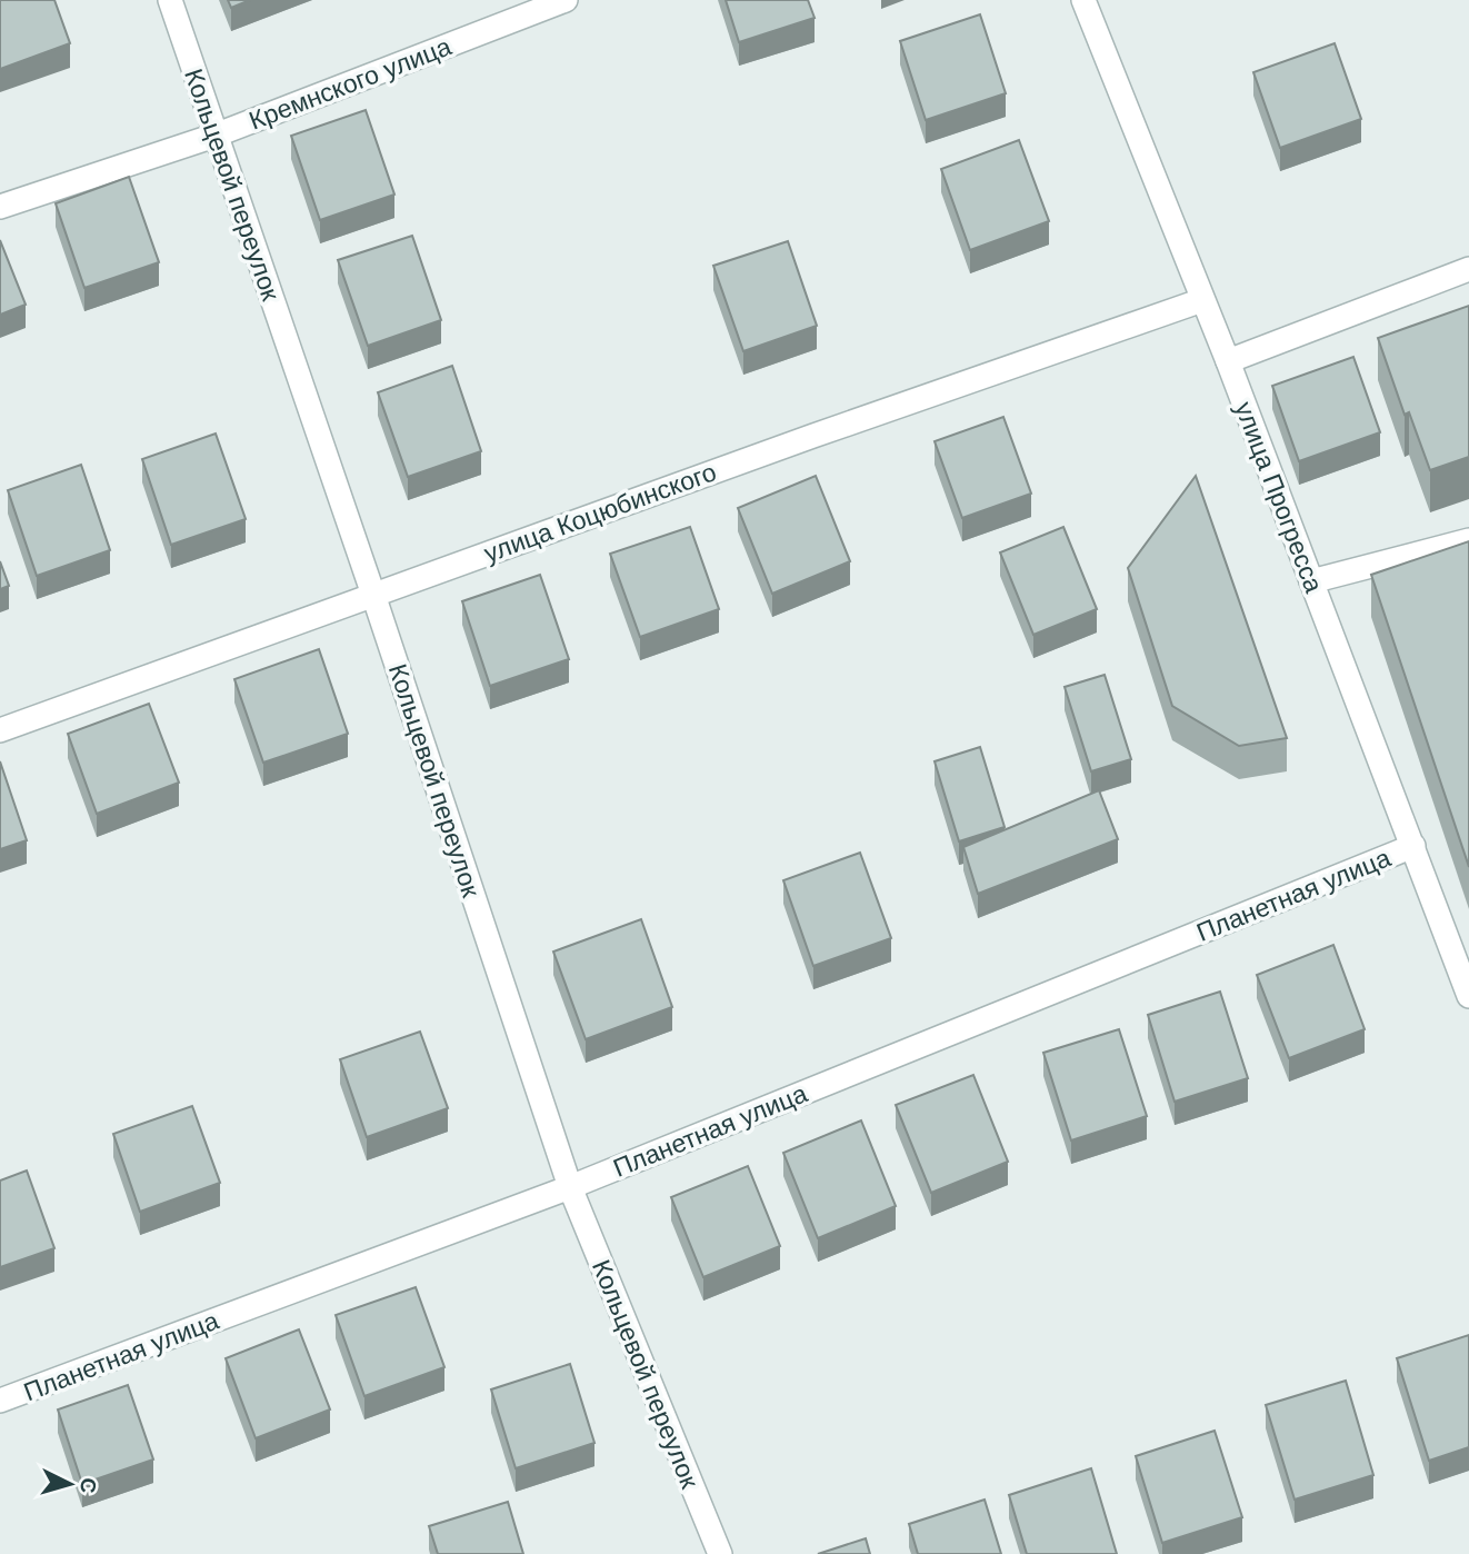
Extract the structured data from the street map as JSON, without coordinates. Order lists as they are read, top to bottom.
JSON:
{
  "streets": {
    "street": [
      "Кремнского улица",
      "Кольцевой переулок",
      "улица Прогресса",
      "улица Коцюбинского",
      "Планетная улица"
    ]
  },
  "crossings": [
    ["Кремнского улица", "Кольцевой переулок"],
    ["Кольцевой переулок", "улица Коцюбинского"],
    ["Кольцевой переулок", "Планетная улица"],
    ["улица Прогресса", "улица Коцюбинского"],
    ["улица Прогресса", "Планетная улица"]
  ],
  "north": "right"
}
